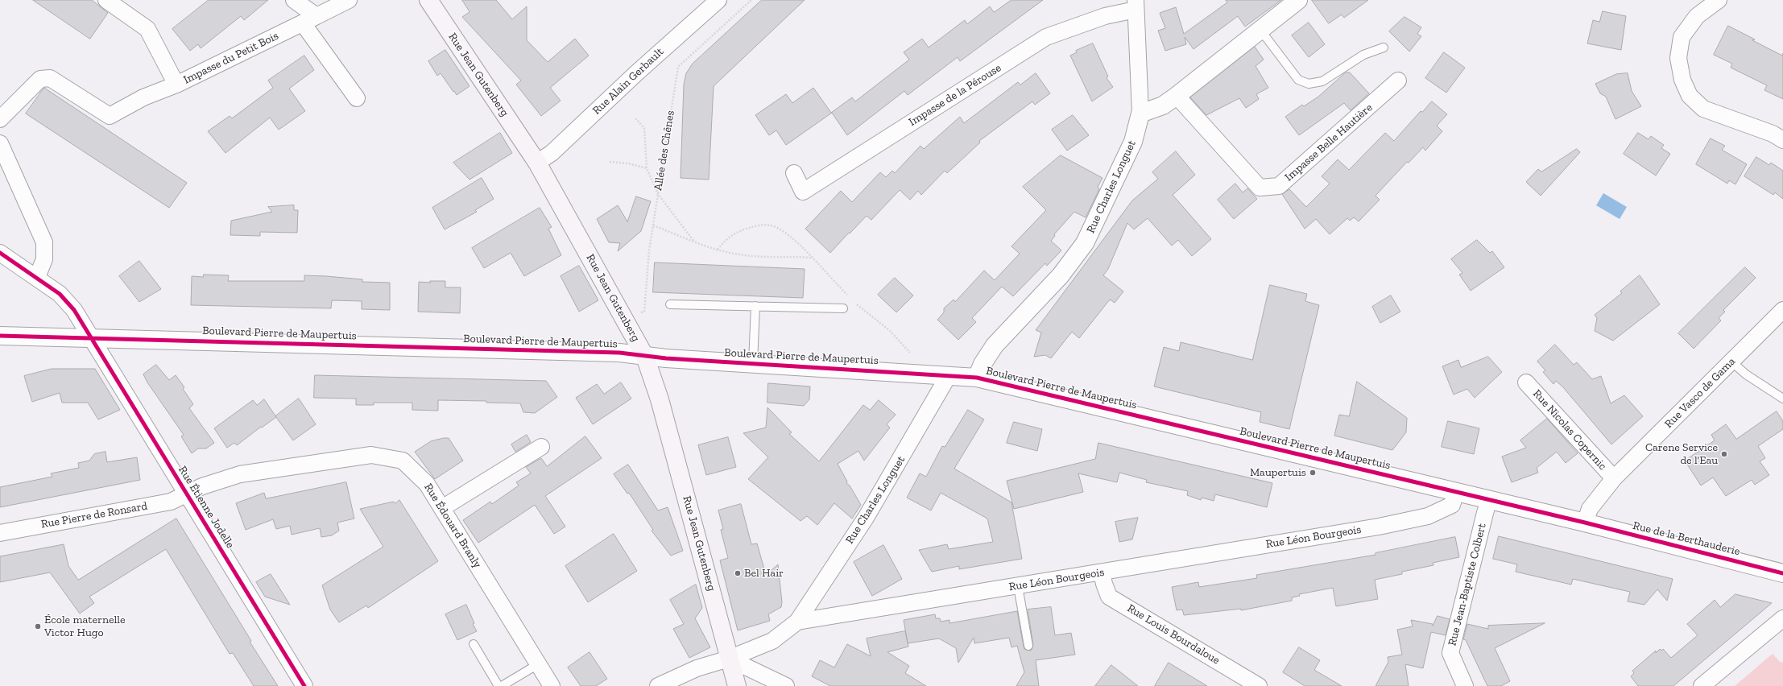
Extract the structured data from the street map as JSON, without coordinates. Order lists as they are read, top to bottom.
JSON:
{
  "streets": {
    "main road": ["Rue Jean Gutenberg"],
    "street": [
      "Impasse du Petit Bois",
      "Rue Alain Gerbault",
      "Impasse de la Pérouse",
      "Impasse Belle Hautière",
      "Rue Charles Longuet",
      "Boulevard Pierre de Maupertuis",
      "Rue Vasco de Gama",
      "Rue Nicolas Copernic",
      "Rue Étienne Jodelle",
      "Rue Pierre de Ronsard",
      "Rue Édouard Branly",
      "Rue Léon Bourgeois",
      "Rue de la Berthauderie",
      "Rue Jean-Baptiste Colbert",
      "Rue Louis Bourdaloue"
    ],
    "path": ["Allée des Chênes"]
  },
  "crossings": [
    ["Rue Jean Gutenberg", "Rue Alain Gerbault"],
    ["Rue Jean Gutenberg", "Allée des Chênes"],
    ["Rue Jean Gutenberg", "Boulevard Pierre de Maupertuis"],
    ["Rue Jean Gutenberg", "Rue Léon Bourgeois"],
    ["Rue Charles Longuet", "Boulevard Pierre de Maupertuis"],
    ["Rue Charles Longuet", "Rue Léon Bourgeois"],
    ["Boulevard Pierre de Maupertuis", "Rue Vasco de Gama"],
    ["Boulevard Pierre de Maupertuis", "Rue Étienne Jodelle"],
    ["Boulevard Pierre de Maupertuis", "Rue Léon Bourgeois"],
    ["Boulevard Pierre de Maupertuis", "Rue de la Berthauderie"],
    ["Boulevard Pierre de Maupertuis", "Rue Jean-Baptiste Colbert"],
    ["Rue Vasco de Gama", "Rue Nicolas Copernic"],
    ["Rue Vasco de Gama", "Rue de la Berthauderie"],
    ["Rue Étienne Jodelle", "Rue Pierre de Ronsard"],
    ["Rue Étienne Jodelle", "Rue Édouard Branly"],
    ["Rue Pierre de Ronsard", "Rue Édouard Branly"],
    ["Rue Léon Bourgeois", "Rue Louis Bourdaloue"]
  ],
  "places": [
    "Carene Service de l'Eau",
    "Maupertuis",
    "Bel Hair",
    "École maternelle Victor Hugo"
  ]
}
